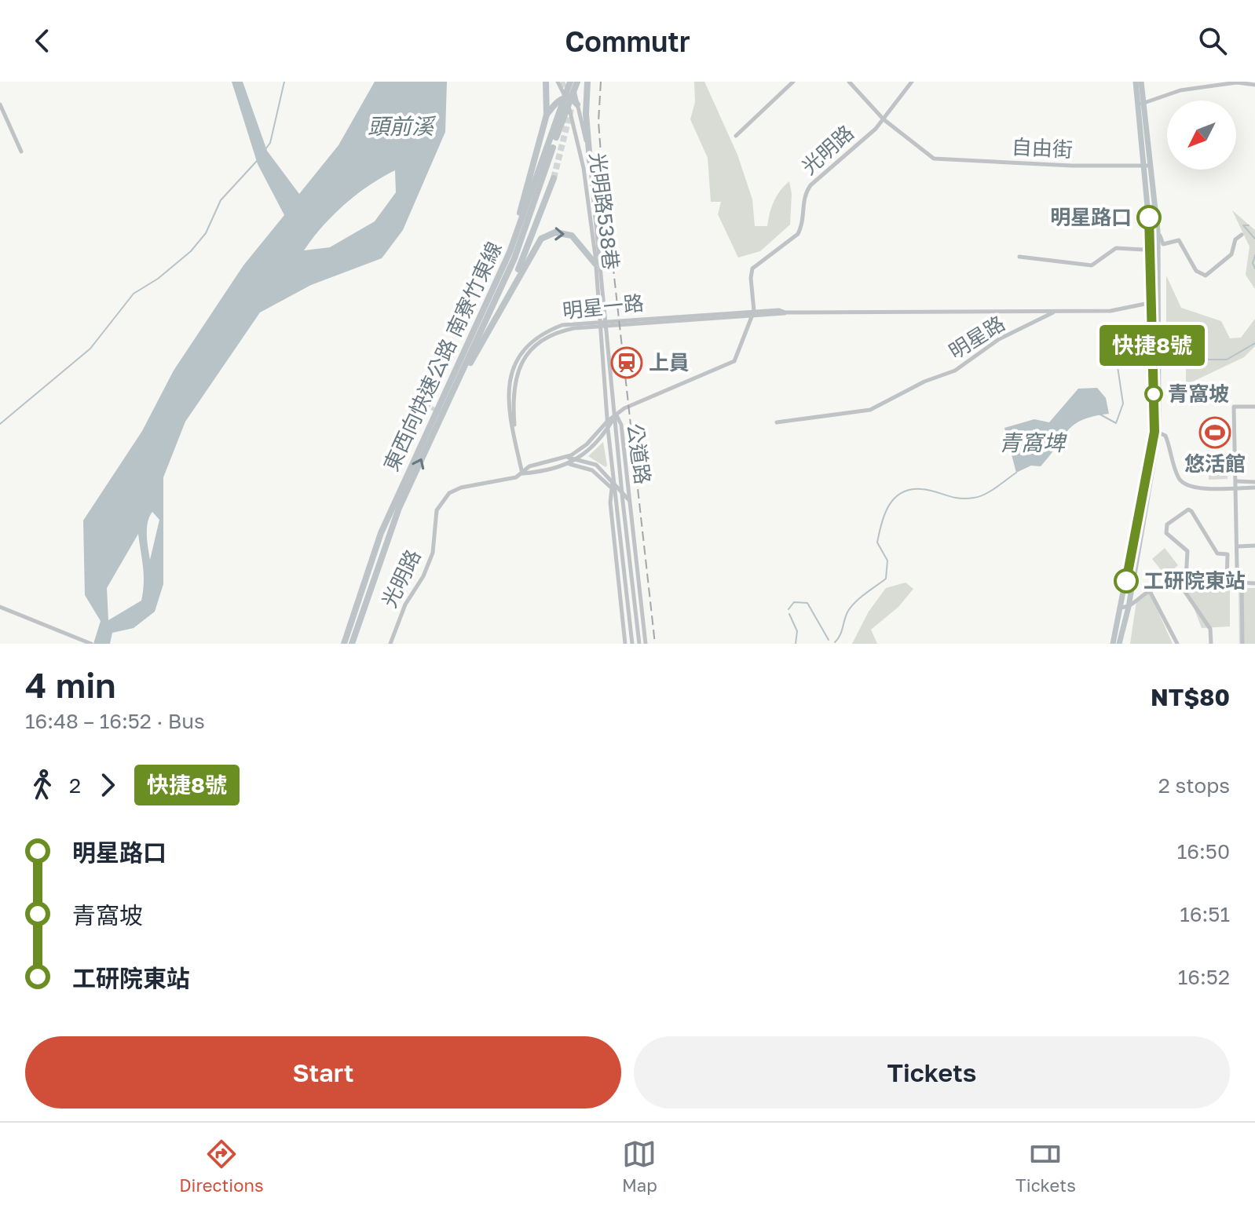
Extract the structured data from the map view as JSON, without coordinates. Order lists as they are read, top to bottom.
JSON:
{
  "streets": {
    "highway": ["東西向快速公路 南寮竹東線"],
    "street": [
      "自由街",
      "光明路",
      "光明路538巷",
      "明星一路",
      "明星路",
      "公道路"
    ]
  },
  "crossings": [
    ["自由街", "光明路"],
    ["光明路", "光明路538巷"],
    ["光明路", "明星一路"],
    ["光明路", "公道路"],
    ["光明路538巷", "東西向快速公路 南寮竹東線"],
    ["光明路538巷", "公道路"],
    ["明星一路", "明星路"]
  ],
  "water": ["頭前溪", "青窩埤"],
  "places": {
    "other": ["明星路口", "青窩坡", "工研院東站"],
    "station": ["上員"],
    "sports": ["悠活館"]
  },
  "lines": ["bus line 快捷8號"],
  "north": "bottom left",
  "page": {
    "header": "Commutr",
    "on_map": "快捷8號",
    "heading": ["4 min", "16:48 – 16:52 · Bus", "NT$80"],
    "legs": ["2", "快捷8號", "2 stops"],
    "list": [
      {
        "name": "明星路口",
        "value": "16:50"
      },
      {
        "name": "青窩坡",
        "value": "16:51"
      },
      {
        "name": "工研院東站",
        "value": "16:52"
      }
    ],
    "buttons": ["Start", "Tickets"],
    "tabs": ["Directions", "Map", "Tickets"]
  }
}
